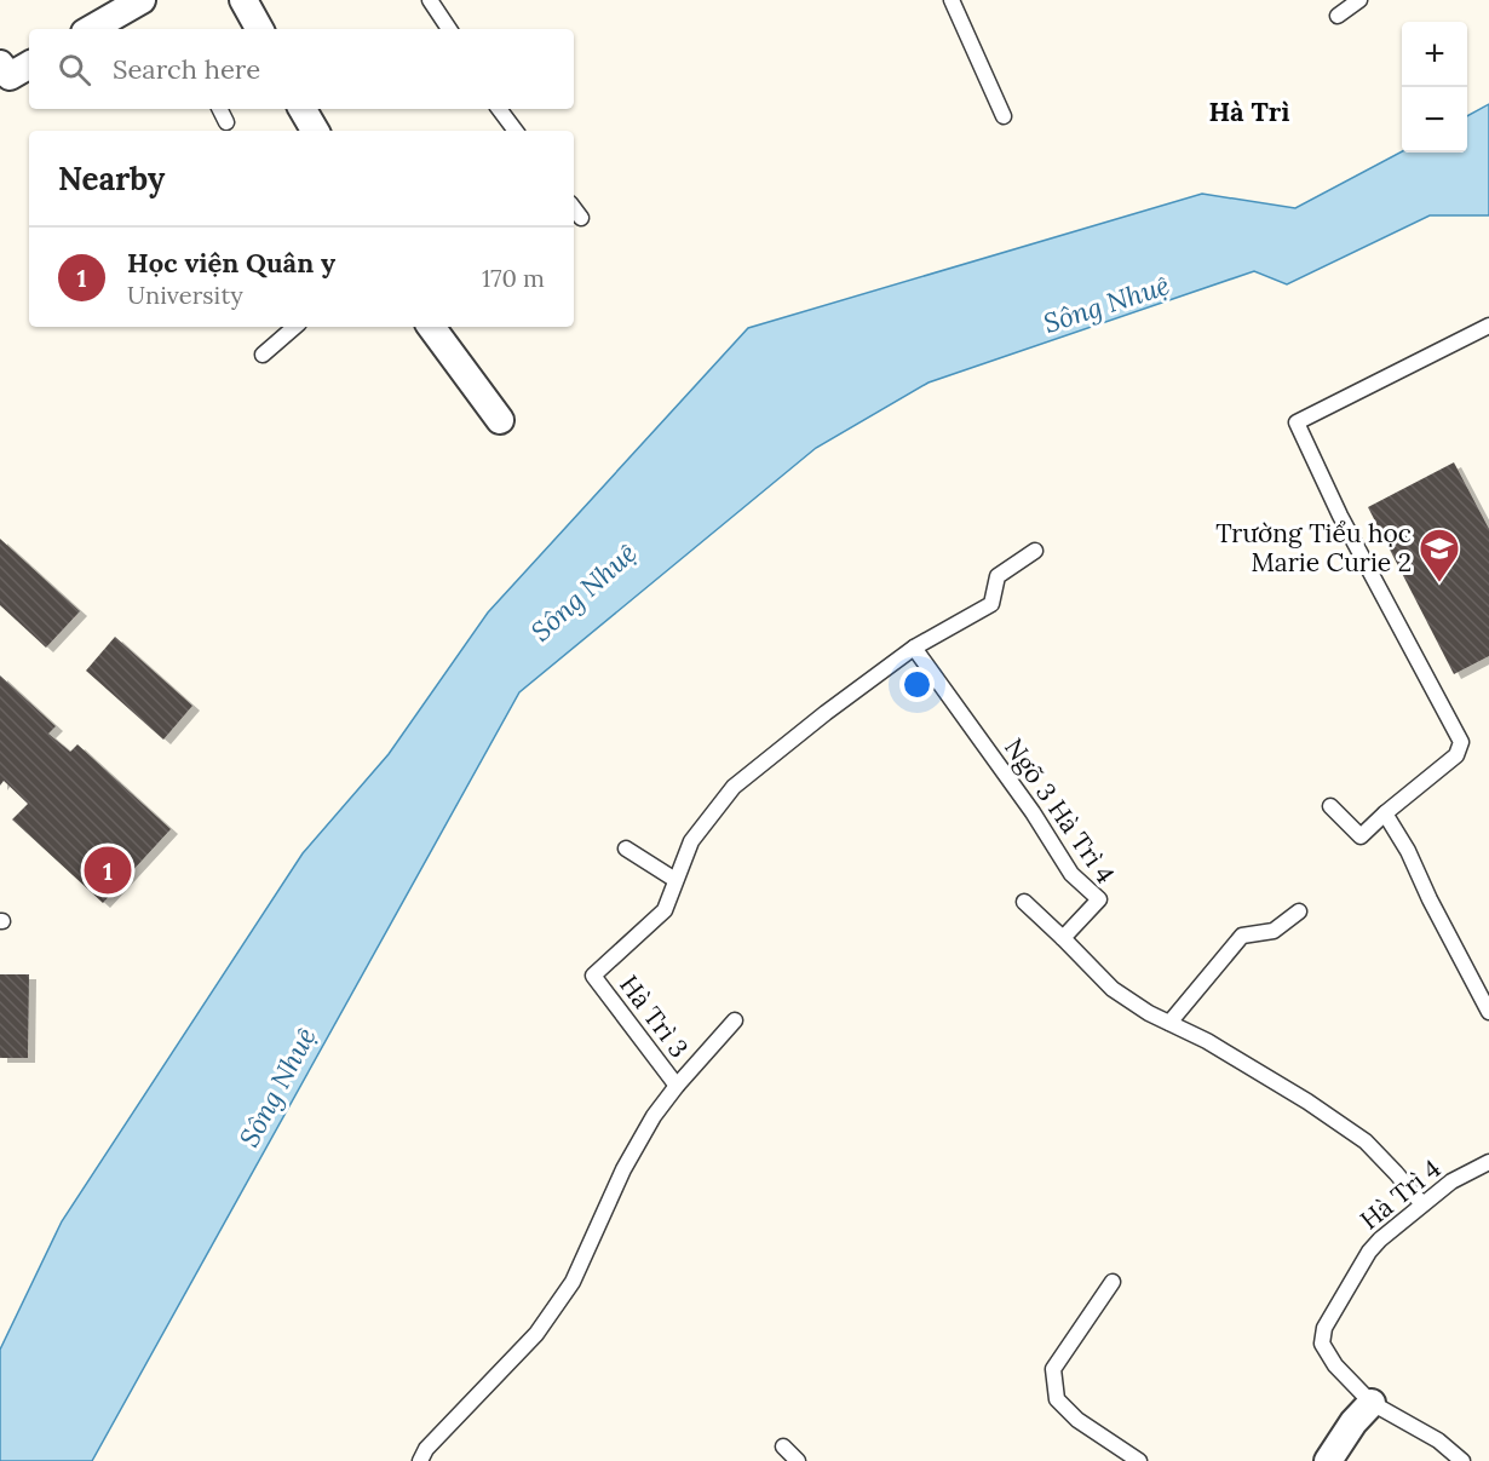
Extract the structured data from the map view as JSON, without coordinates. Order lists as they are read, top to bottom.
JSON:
{
  "streets": {
    "lane": ["Ngõ 3 Hà Trì 4", "Hà Trì 3", "Hà Trì 4"]
  },
  "crossings": [
    ["Ngõ 3 Hà Trì 4", "Hà Trì 3"]
  ],
  "districts": ["Hà Trì"],
  "water": ["Sông Nhuệ"],
  "places": {
    "school or university": ["Trường Tiểu học Marie Curie 2"]
  },
  "page": {
    "map_buttons": ["+", "−"],
    "search": "Search here",
    "heading": "Nearby",
    "list": [
      {
        "mark": "1",
        "name": "Học viện Quân y",
        "note": "University",
        "value": "170 m"
      }
    ],
    "pins": "1"
  }
}
